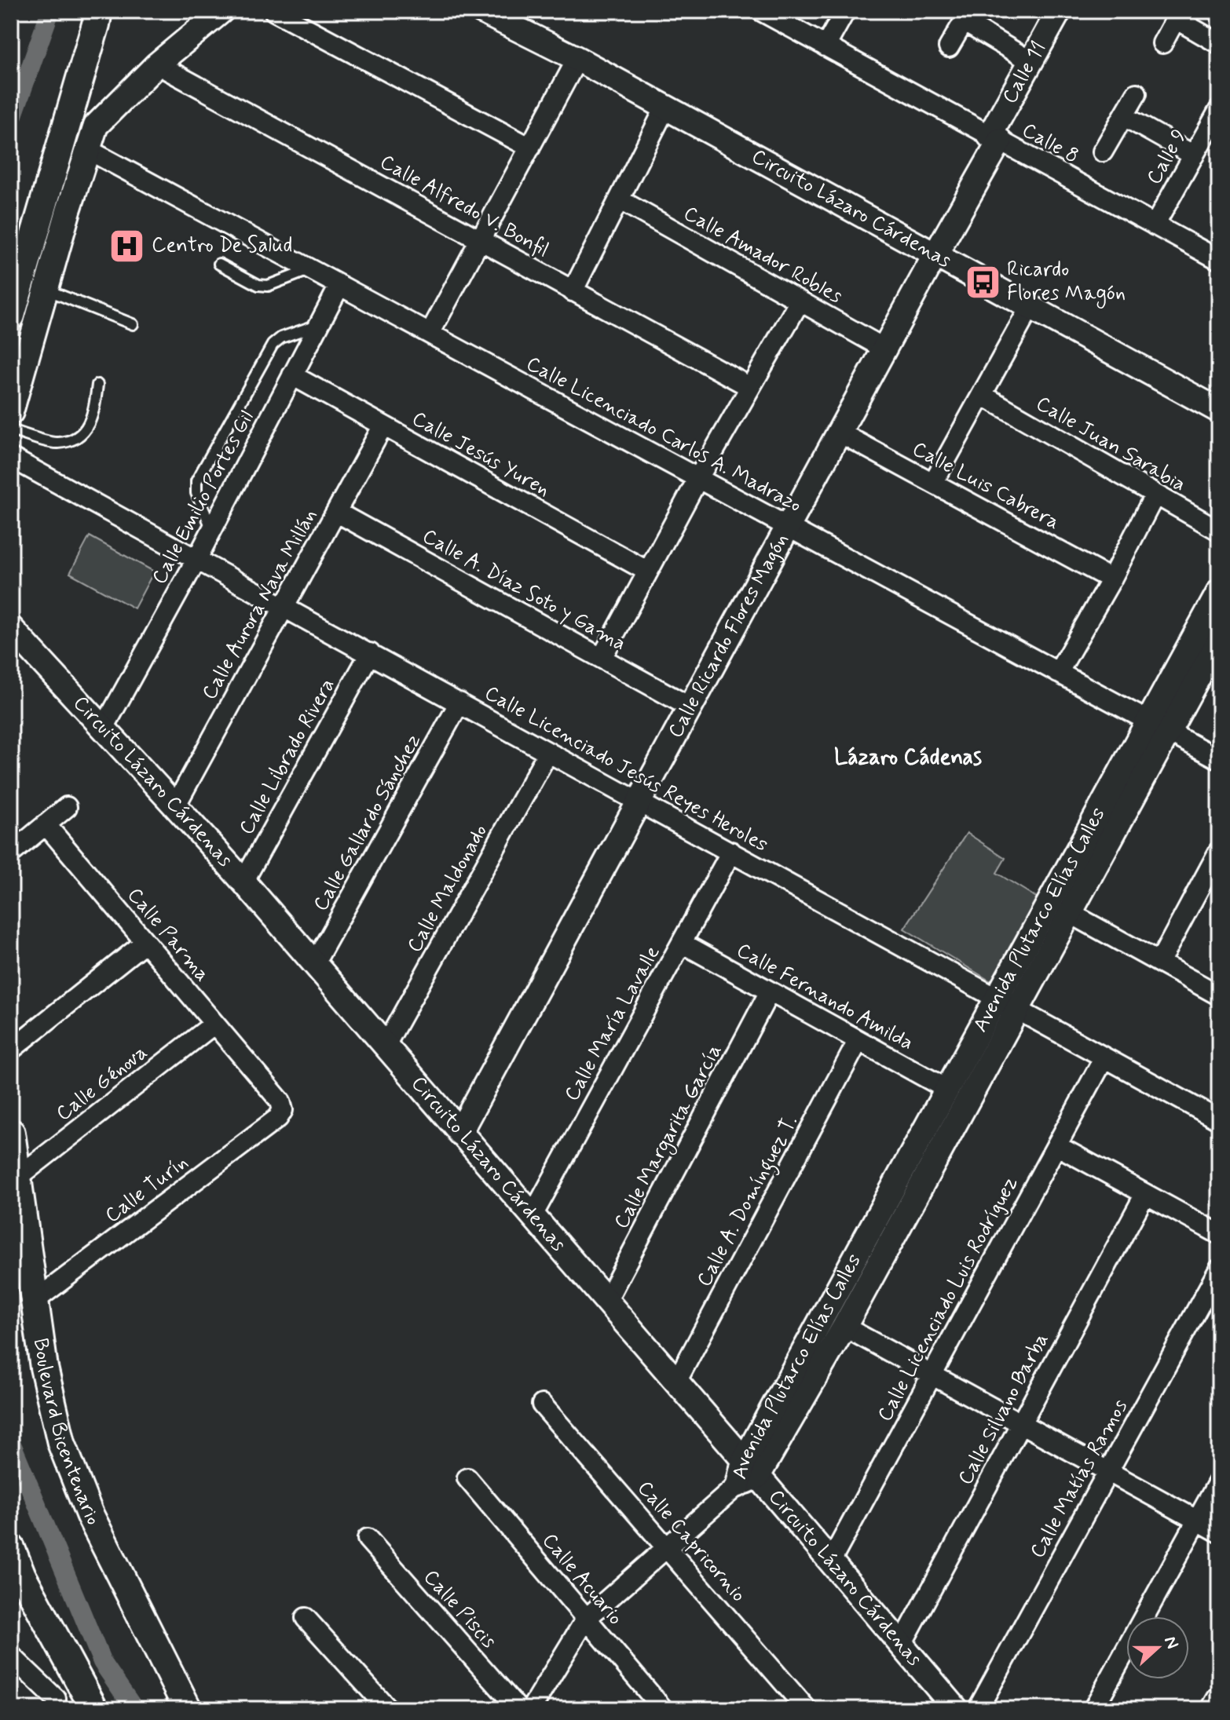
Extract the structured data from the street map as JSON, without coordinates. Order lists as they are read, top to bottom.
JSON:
{
  "streets": {
    "main road": ["Boulevard Bicentenario"],
    "street": [
      "Calle 11",
      "Calle 8",
      "Calle 9",
      "Calle Alfredo V. Bonfil",
      "Circuito Lázaro Cárdenas",
      "Calle Amador Robles",
      "Calle Licenciado Carlos A. Madrazo",
      "Calle Juan Sarabia",
      "Calle Jesús Yuren",
      "Calle Luis Cabrera",
      "Calle Emilio Portes Gil",
      "Calle A. Díaz Soto y Gama",
      "Calle Aurora Nava Millán",
      "Calle Ricardo Flores Magón",
      "Calle Librado Rivera",
      "Calle Licenciado Jesús Reyes Heroles",
      "Calle Gallardo Sánchez",
      "Calle Maldonado",
      "Avenida Plutarco Elías Calles",
      "Calle Parma",
      "Calle Fernando Amilda",
      "Calle María Lavalle",
      "Calle Génova",
      "Calle Margarita García",
      "Calle Turín",
      "Calle A. Domínguez T.",
      "Calle Licenciado Luis Rodríguez",
      "Calle Silvano Barba",
      "Calle Matías Ramos",
      "Calle Capricornio",
      "Calle Acuario",
      "Calle Piscis"
    ]
  },
  "crossings": [
    ["Calle 11", "Calle 8"],
    ["Calle 11", "Calle Ricardo Flores Magón"],
    ["Calle 8", "Calle 9"],
    ["Calle 8", "Calle Ricardo Flores Magón"],
    ["Circuito Lázaro Cárdenas", "Calle Emilio Portes Gil"],
    ["Circuito Lázaro Cárdenas", "Calle Aurora Nava Millán"],
    ["Circuito Lázaro Cárdenas", "Calle Ricardo Flores Magón"],
    ["Circuito Lázaro Cárdenas", "Calle Librado Rivera"],
    ["Circuito Lázaro Cárdenas", "Calle Gallardo Sánchez"],
    ["Circuito Lázaro Cárdenas", "Calle Maldonado"],
    ["Circuito Lázaro Cárdenas", "Avenida Plutarco Elías Calles"],
    ["Circuito Lázaro Cárdenas", "Calle María Lavalle"],
    ["Circuito Lázaro Cárdenas", "Calle Margarita García"],
    ["Circuito Lázaro Cárdenas", "Calle A. Domínguez T."],
    ["Circuito Lázaro Cárdenas", "Calle Licenciado Luis Rodríguez"],
    ["Circuito Lázaro Cárdenas", "Calle Silvano Barba"],
    ["Calle Amador Robles", "Calle Ricardo Flores Magón"],
    ["Calle Licenciado Carlos A. Madrazo", "Calle Emilio Portes Gil"],
    ["Calle Licenciado Carlos A. Madrazo", "Calle Ricardo Flores Magón"],
    ["Calle Licenciado Carlos A. Madrazo", "Avenida Plutarco Elías Calles"],
    ["Calle Jesús Yuren", "Calle Emilio Portes Gil"],
    ["Calle Jesús Yuren", "Calle Aurora Nava Millán"],
    ["Calle Luis Cabrera", "Calle Ricardo Flores Magón"],
    ["Calle Emilio Portes Gil", "Calle Licenciado Jesús Reyes Heroles"],
    ["Calle A. Díaz Soto y Gama", "Calle Aurora Nava Millán"],
    ["Calle A. Díaz Soto y Gama", "Calle Ricardo Flores Magón"],
    ["Calle Aurora Nava Millán", "Calle Licenciado Jesús Reyes Heroles"],
    ["Calle Ricardo Flores Magón", "Calle Licenciado Jesús Reyes Heroles"],
    ["Calle Librado Rivera", "Calle Licenciado Jesús Reyes Heroles"],
    ["Calle Licenciado Jesús Reyes Heroles", "Calle Gallardo Sánchez"],
    ["Calle Licenciado Jesús Reyes Heroles", "Calle Maldonado"],
    ["Calle Licenciado Jesús Reyes Heroles", "Avenida Plutarco Elías Calles"],
    ["Calle Licenciado Jesús Reyes Heroles", "Calle María Lavalle"],
    ["Calle Licenciado Jesús Reyes Heroles", "Calle Licenciado Luis Rodríguez"],
    ["Avenida Plutarco Elías Calles", "Calle Fernando Amilda"],
    ["Calle Parma", "Calle Génova"],
    ["Calle Parma", "Calle Turín"],
    ["Calle Fernando Amilda", "Calle María Lavalle"],
    ["Calle Fernando Amilda", "Calle Margarita García"],
    ["Calle Fernando Amilda", "Calle A. Domínguez T."],
    ["Calle Génova", "Boulevard Bicentenario"],
    ["Calle Turín", "Boulevard Bicentenario"]
  ],
  "districts": ["Lázaro Cádenas"],
  "places": {
    "hospital": ["Centro De Salud"],
    "bus stop": ["Ricardo Flores Magón"]
  },
  "north": "right"
}
